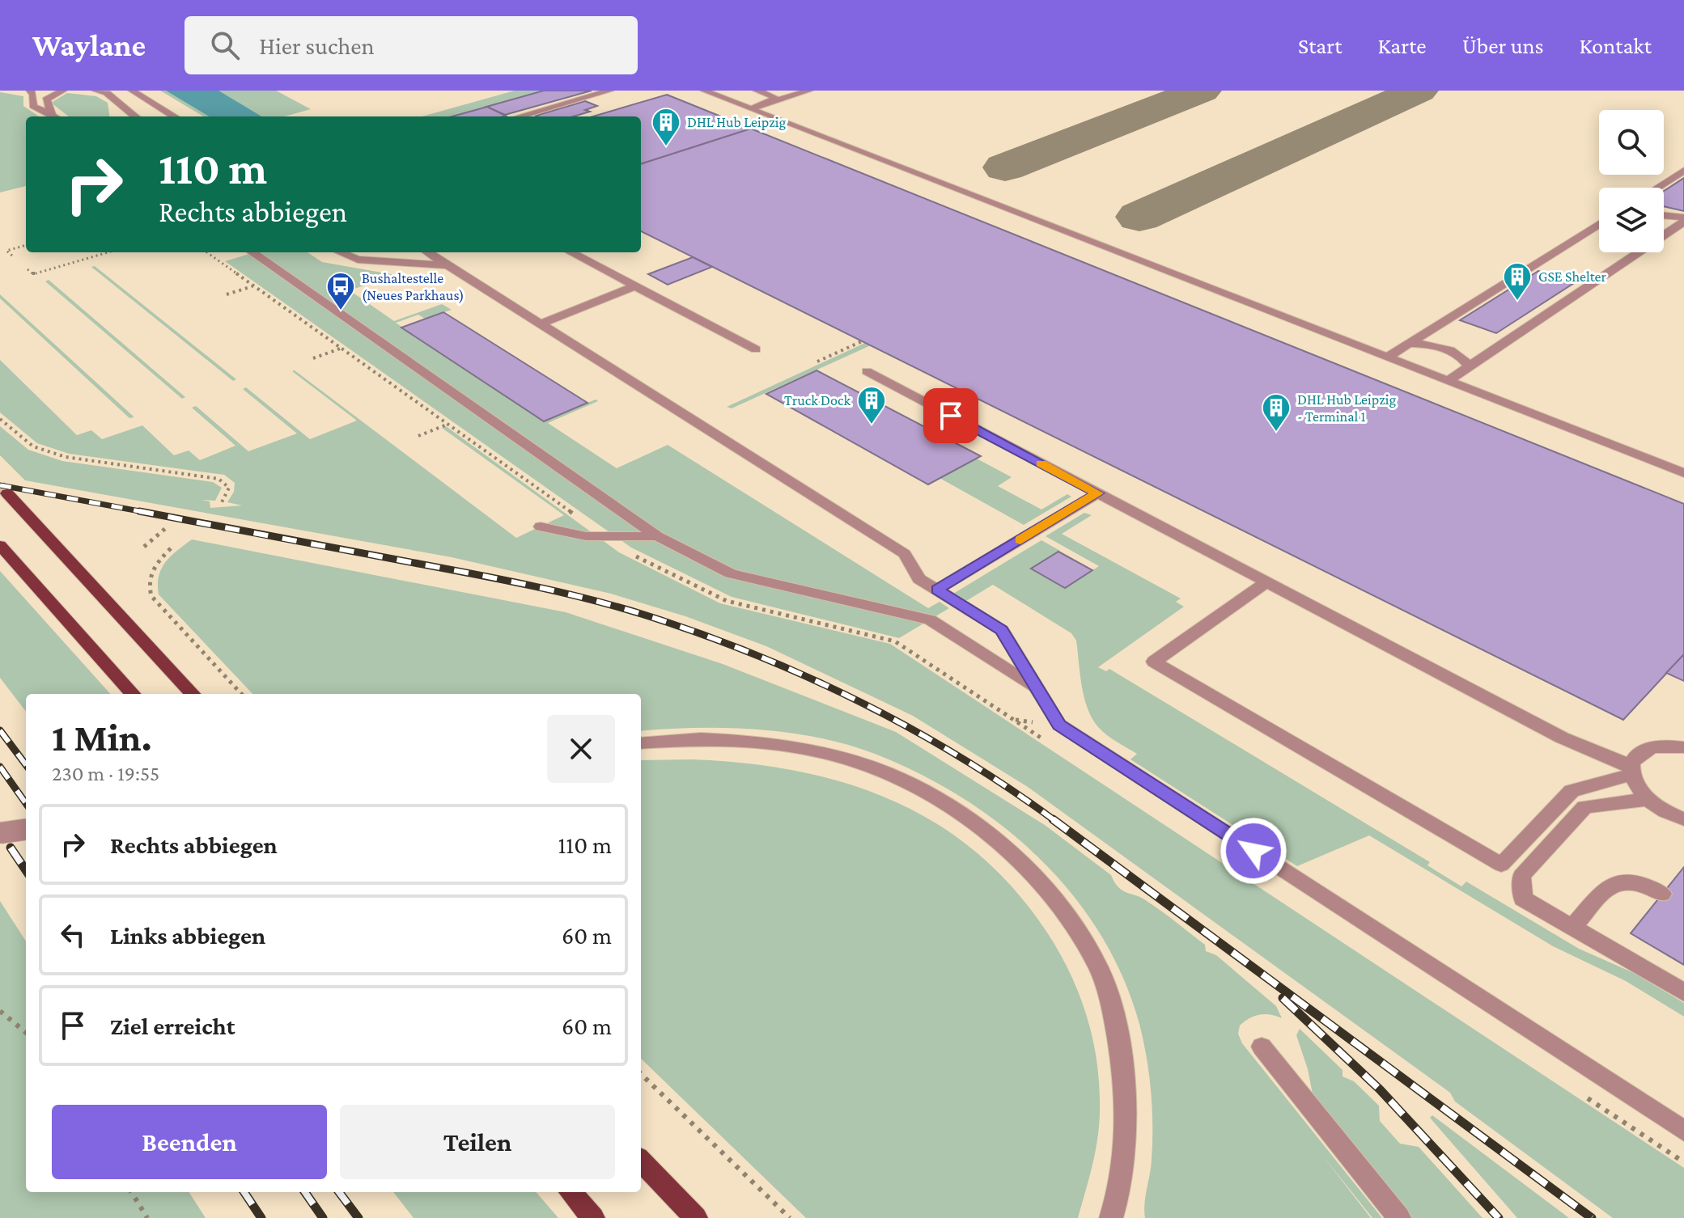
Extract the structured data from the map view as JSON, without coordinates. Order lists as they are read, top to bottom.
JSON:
{
  "places": {
    "building": [
      "DHL Hub Leipzig",
      "GSE Shelter",
      "Truck Dock",
      "DHL Hub Leipzig - Terminal 1"
    ],
    "bus stop": ["Bushaltestelle (Neues Parkhaus)"]
  },
  "page": {
    "header": "Waylane",
    "search": "Hier suchen",
    "nav": [
      "Start",
      "Karte",
      "Über uns",
      "Kontakt"
    ],
    "turn": ["110 m", "Rechts abbiegen"],
    "heading": ["1 Min.", "230 m · 19:55"],
    "list": [
      {
        "name": "Rechts abbiegen",
        "value": "110 m"
      },
      {
        "name": "Links abbiegen",
        "value": "60 m"
      },
      {
        "name": "Ziel erreicht",
        "value": "60 m"
      }
    ],
    "buttons": ["Beenden", "Teilen"]
  }
}
